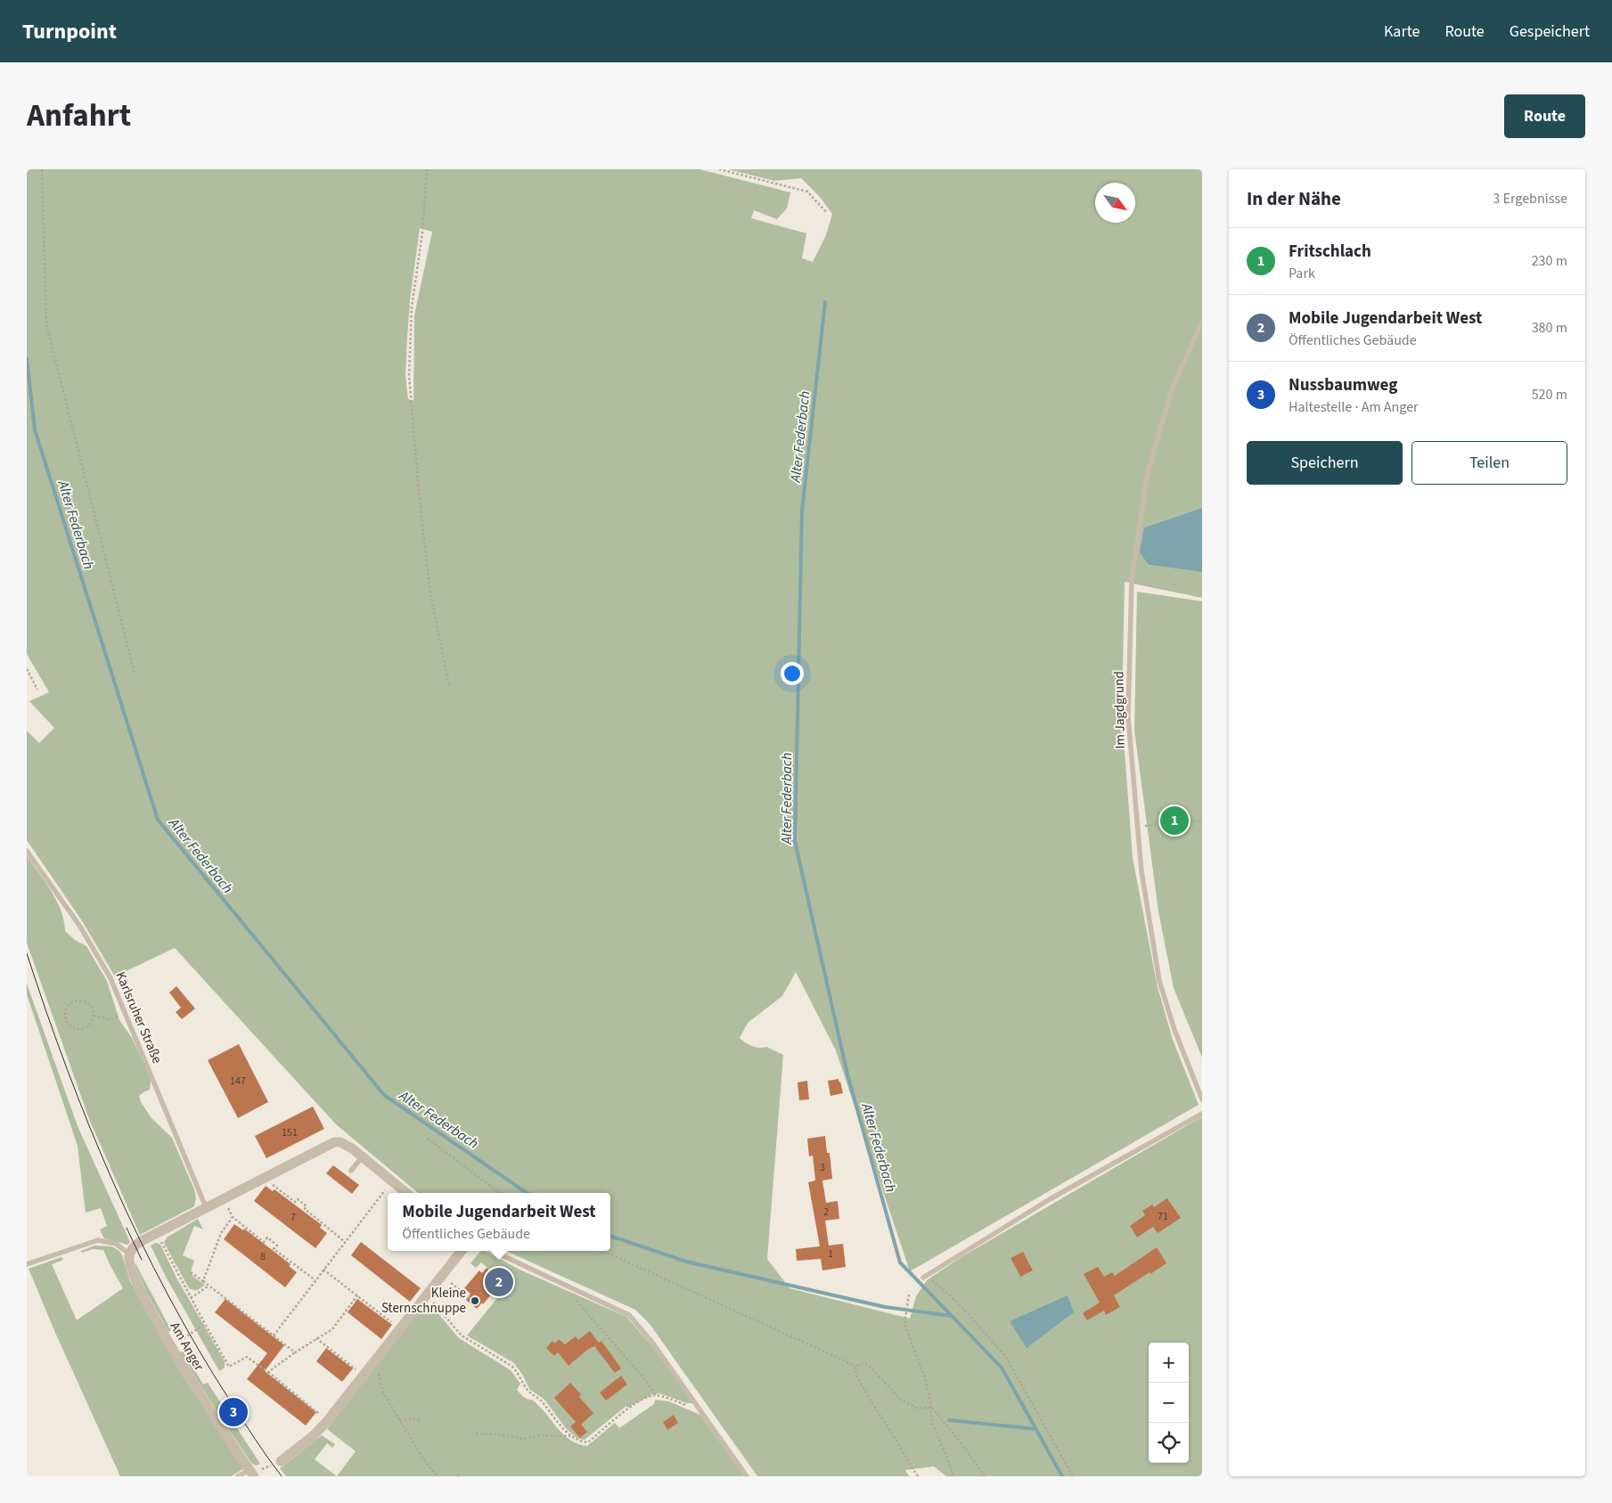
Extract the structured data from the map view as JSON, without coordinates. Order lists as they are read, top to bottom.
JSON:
{
  "streets": {
    "street": ["Am Anger"],
    "lane": ["Im Jagdgrund", "Karlsruher Straße"]
  },
  "water": ["Alter Federbach"],
  "places": ["Kleine Sternschnuppe"],
  "house_numbers": [
    "147",
    "151",
    "3",
    "2",
    "71",
    "7",
    "1",
    "8"
  ],
  "north": "bottom right",
  "page": {
    "header": "Turnpoint",
    "nav": ["Karte", "Route", "Gespeichert"],
    "title": "Anfahrt",
    "buttons": [
      "Route",
      ["Speichern", "Teilen"]
    ],
    "heading": ["In der Nähe", "3 Ergebnisse"],
    "list": [
      {
        "mark": "1",
        "name": "Fritschlach",
        "note": "Park",
        "value": "230 m"
      },
      {
        "mark": "2",
        "name": "Mobile Jugendarbeit West",
        "note": "Öffentliches Gebäude",
        "value": "380 m"
      },
      {
        "mark": "3",
        "name": "Nussbaumweg",
        "note": "Haltestelle · Am Anger",
        "value": "520 m"
      }
    ],
    "pins": ["1", "2", "3"],
    "popup": ["Mobile Jugendarbeit West", "Öffentliches Gebäude"],
    "map_buttons": ["+", "−"]
  }
}
